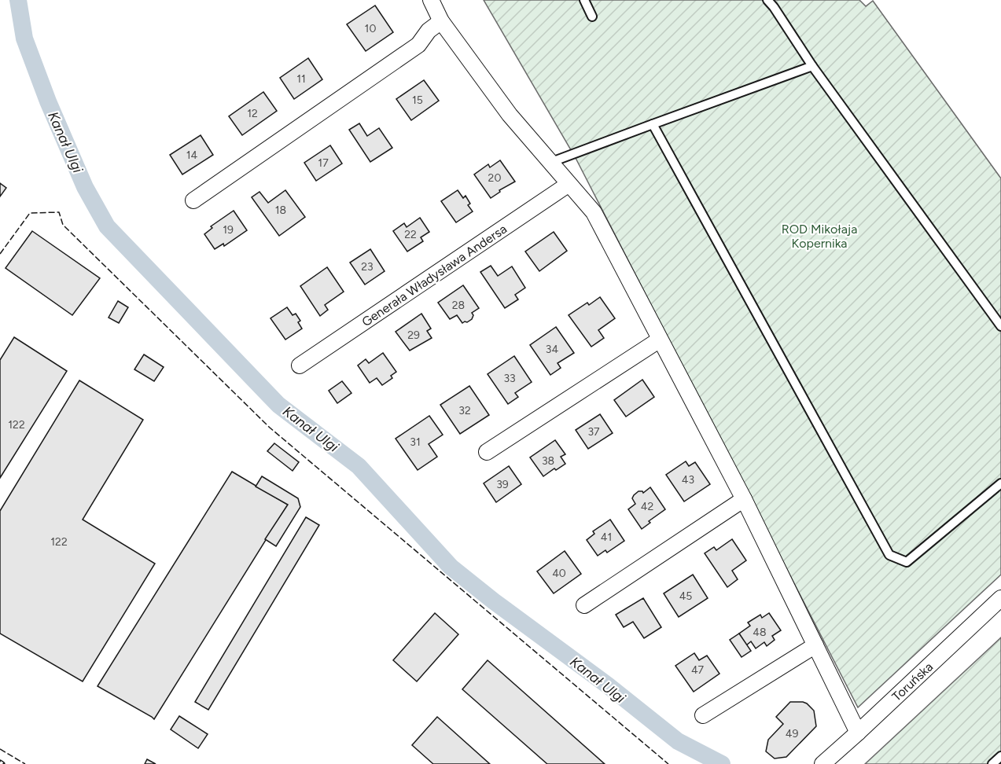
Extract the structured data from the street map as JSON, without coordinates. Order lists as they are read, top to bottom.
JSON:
{
  "streets": {
    "street": ["Generała Władysława Andersa", "Toruńska"]
  },
  "water": ["Kanał Ulgi"],
  "parks": ["ROD Mikołaja Kopernika"],
  "house_numbers": [
    "10",
    "11",
    "15",
    "12",
    "14",
    "17",
    "20",
    "18",
    "19",
    "22",
    "23",
    "28",
    "29",
    "34",
    "33",
    "32",
    "122",
    "37",
    "31",
    "38",
    "43",
    "39",
    "42",
    "41",
    "122",
    "40",
    "45",
    "48",
    "47",
    "49"
  ]
}
